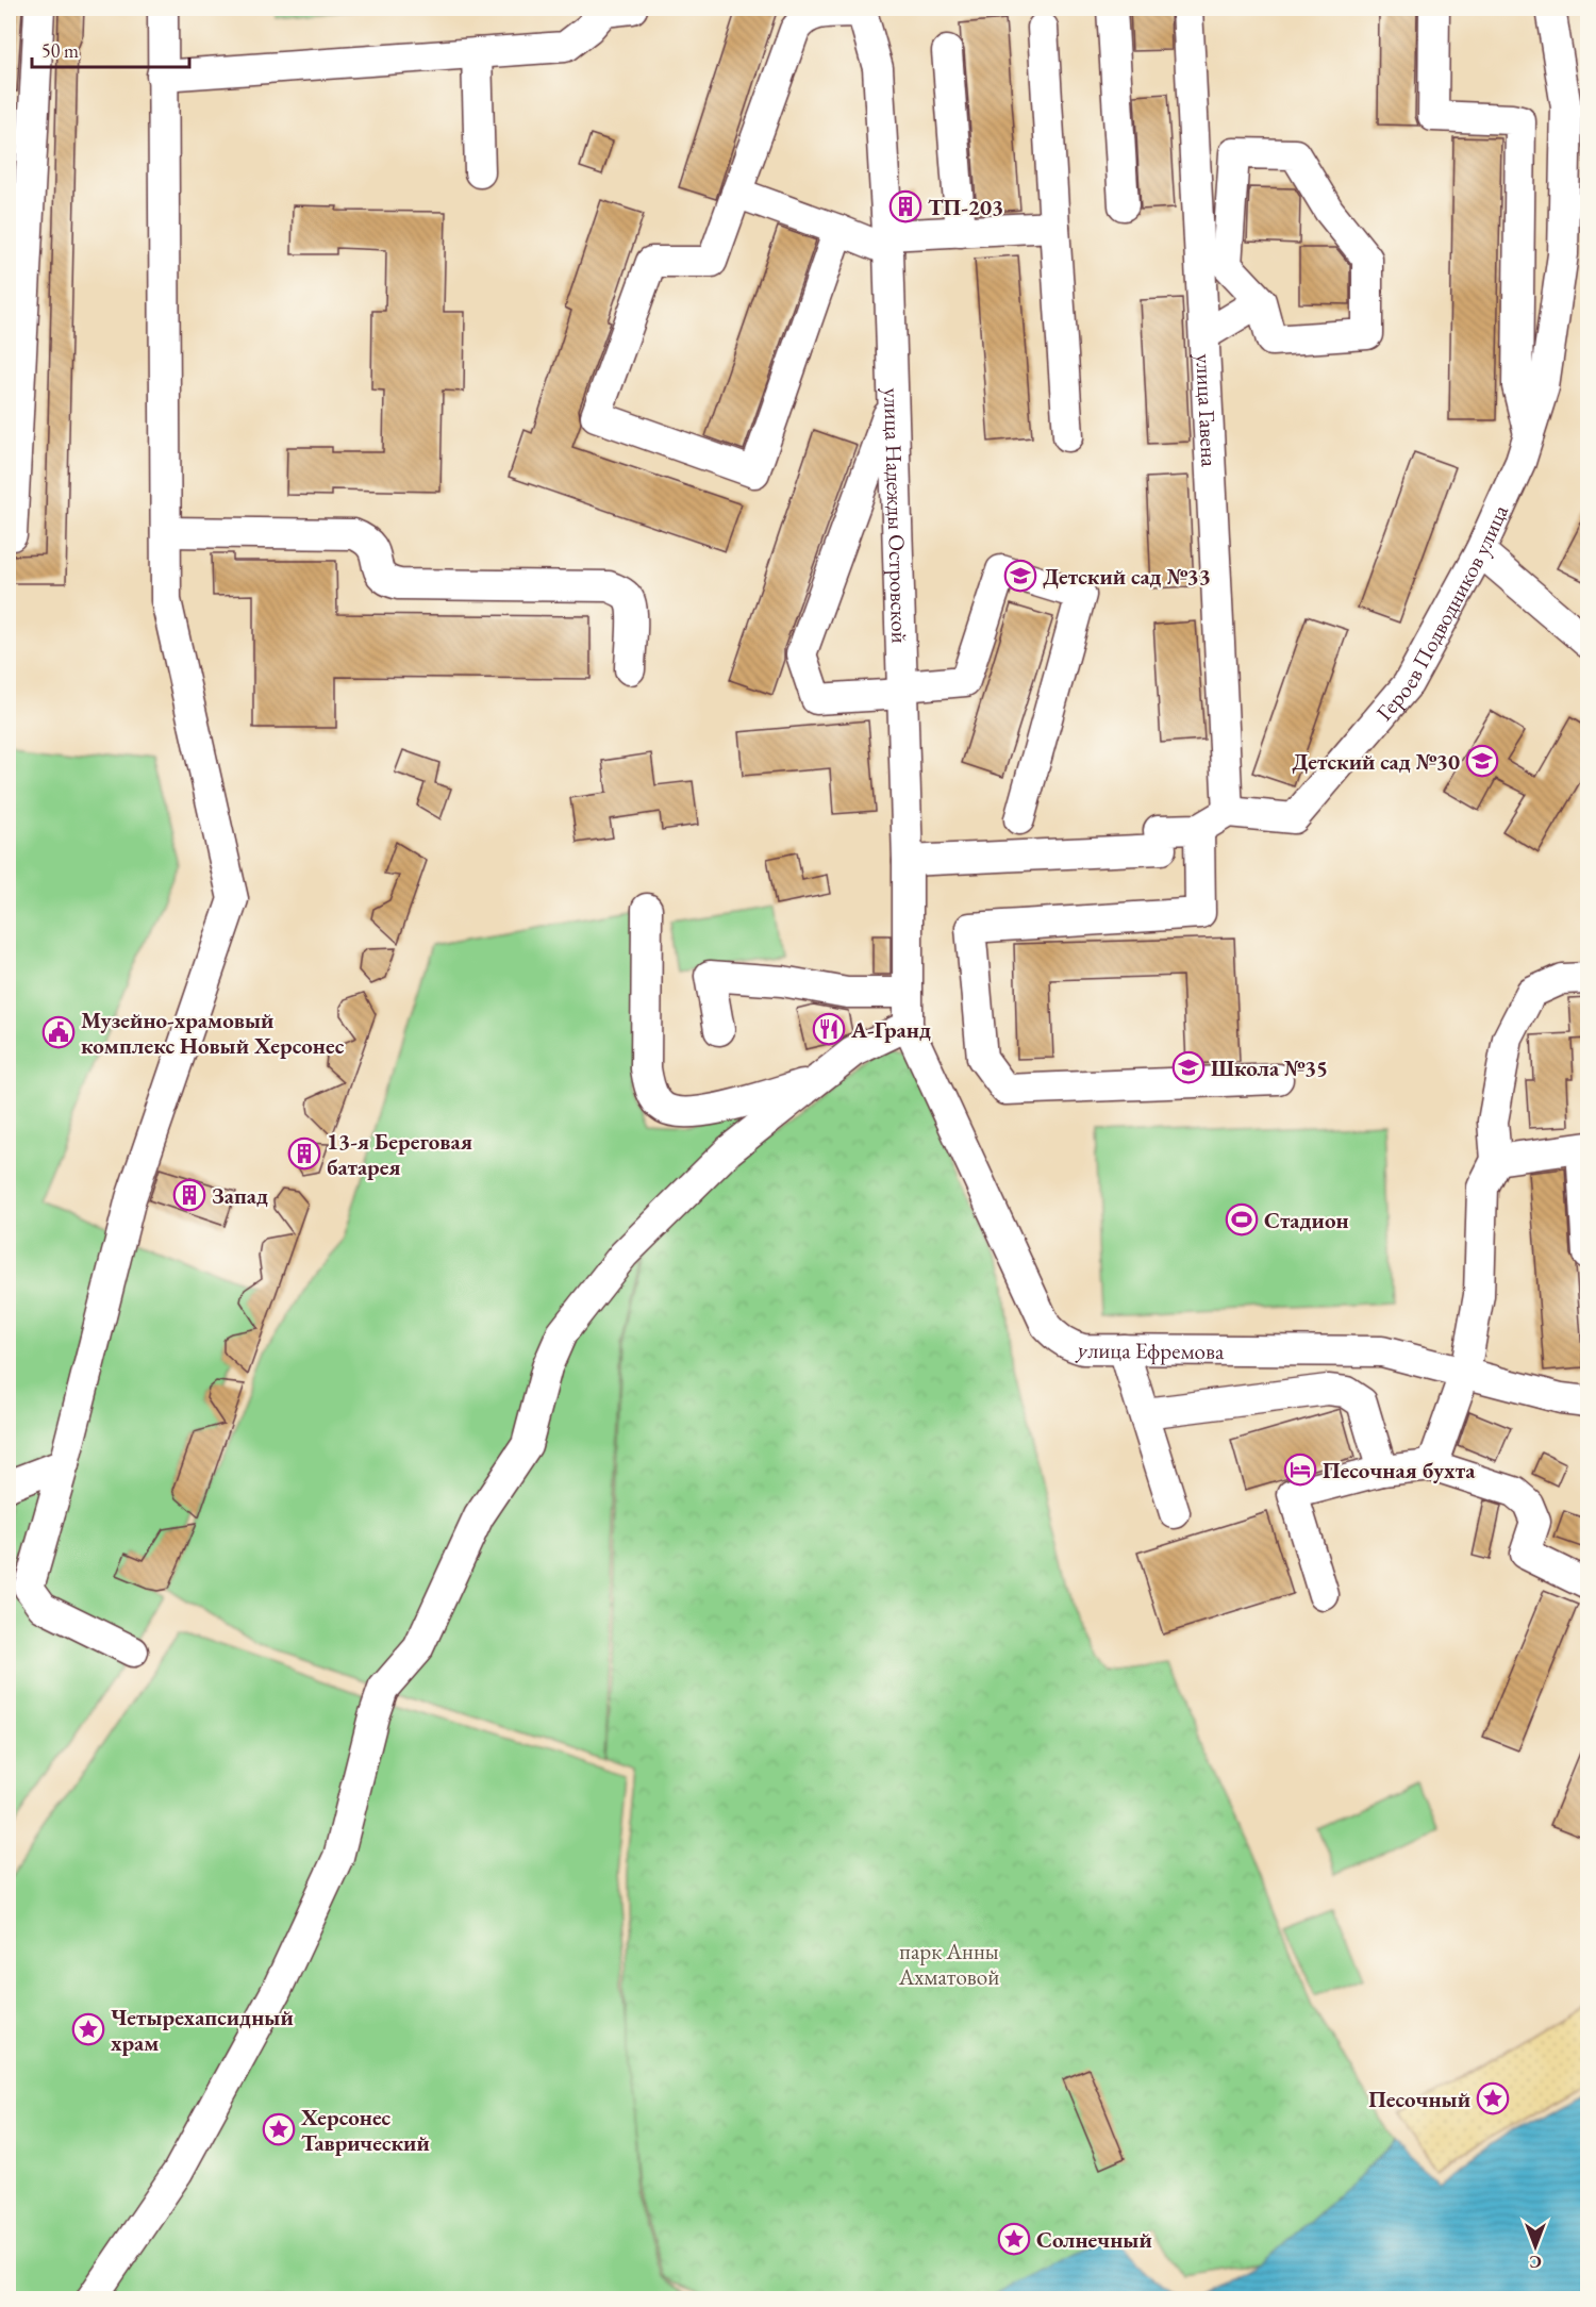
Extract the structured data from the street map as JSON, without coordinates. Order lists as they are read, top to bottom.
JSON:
{
  "streets": {
    "street": [
      "улица Гавена",
      "улица Надежды Островской",
      "Героев Подводников улица",
      "улица Ефремова"
    ]
  },
  "crossings": [
    ["улица Гавена", "Героев Подводников улица"],
    ["улица Надежды Островской", "улица Ефремова"]
  ],
  "parks": ["парк Анны Ахматовой"],
  "places": {
    "building": ["ТП-203", "13-я Береговая батарея", "Запад"],
    "school or university": ["Детский сад №33", "Детский сад №30", "Школа №35"],
    "restaurant": ["А-Гранд"],
    "public building": ["Музейно-храмовый комплекс Новый Херсонес"],
    "sports": ["Стадион"],
    "hotel": ["Песочная бухта"],
    "place": [
      "Четырехапсидный храм",
      "Песочный",
      "Херсонес Таврический",
      "Солнечный"
    ]
  },
  "scale_bar": "50 m",
  "north": "bottom"
}
